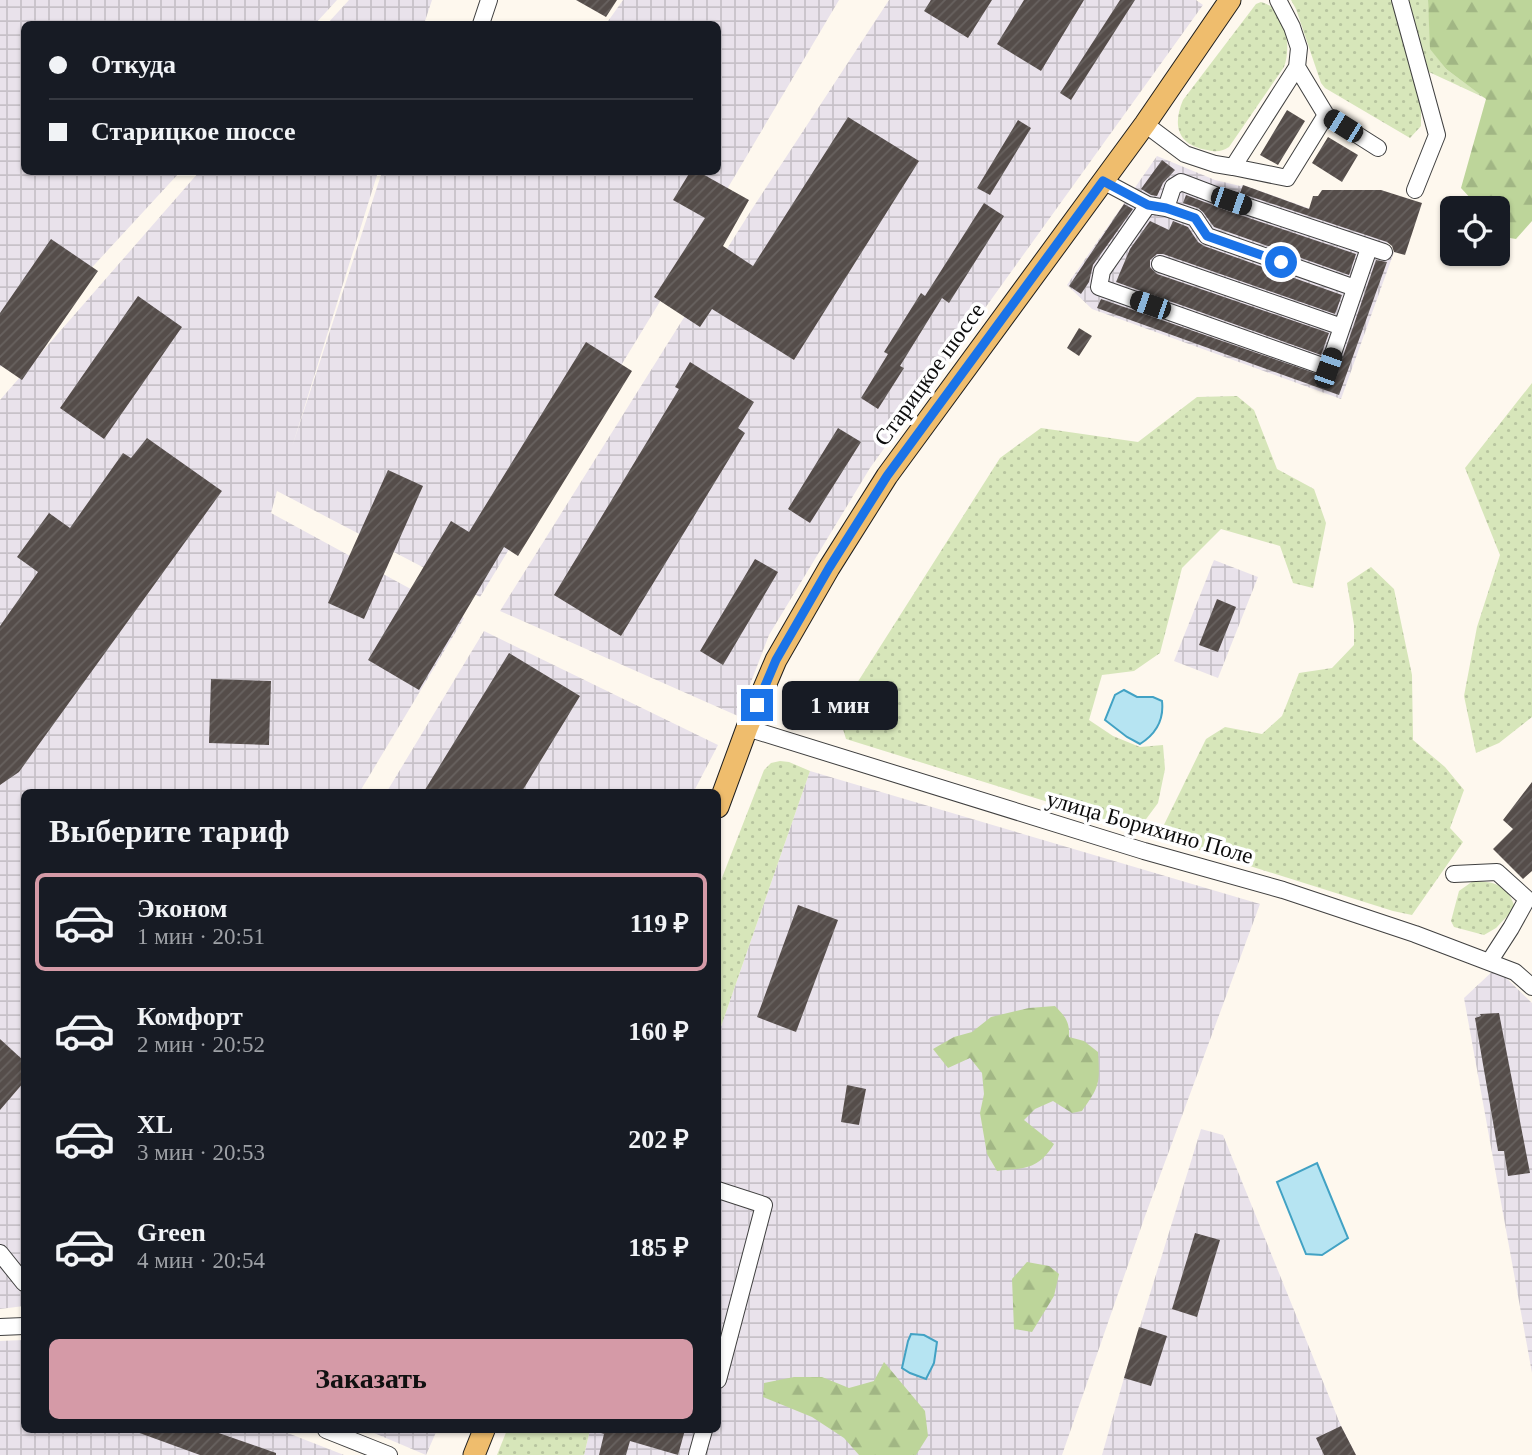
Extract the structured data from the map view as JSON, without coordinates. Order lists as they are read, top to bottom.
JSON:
{
  "streets": {
    "main road": ["Старицкое шоссе"],
    "street": ["улица Борихино Поле"]
  },
  "crossings": [
    ["Старицкое шоссе", "улица Борихино Поле"]
  ],
  "page": {
    "banner": ["Откуда", "Старицкое шоссе"],
    "bubble": "1 мин",
    "heading": "Выберите тариф",
    "list": [
      {
        "name": "Эконом",
        "note": "1 мин · 20:51",
        "value": "119 ₽"
      },
      {
        "name": "Комфорт",
        "note": "2 мин · 20:52",
        "value": "160 ₽"
      },
      {
        "name": "XL",
        "note": "3 мин · 20:53",
        "value": "202 ₽"
      },
      {
        "name": "Green",
        "note": "4 мин · 20:54",
        "value": "185 ₽"
      }
    ],
    "buttons": "Заказать"
  }
}
